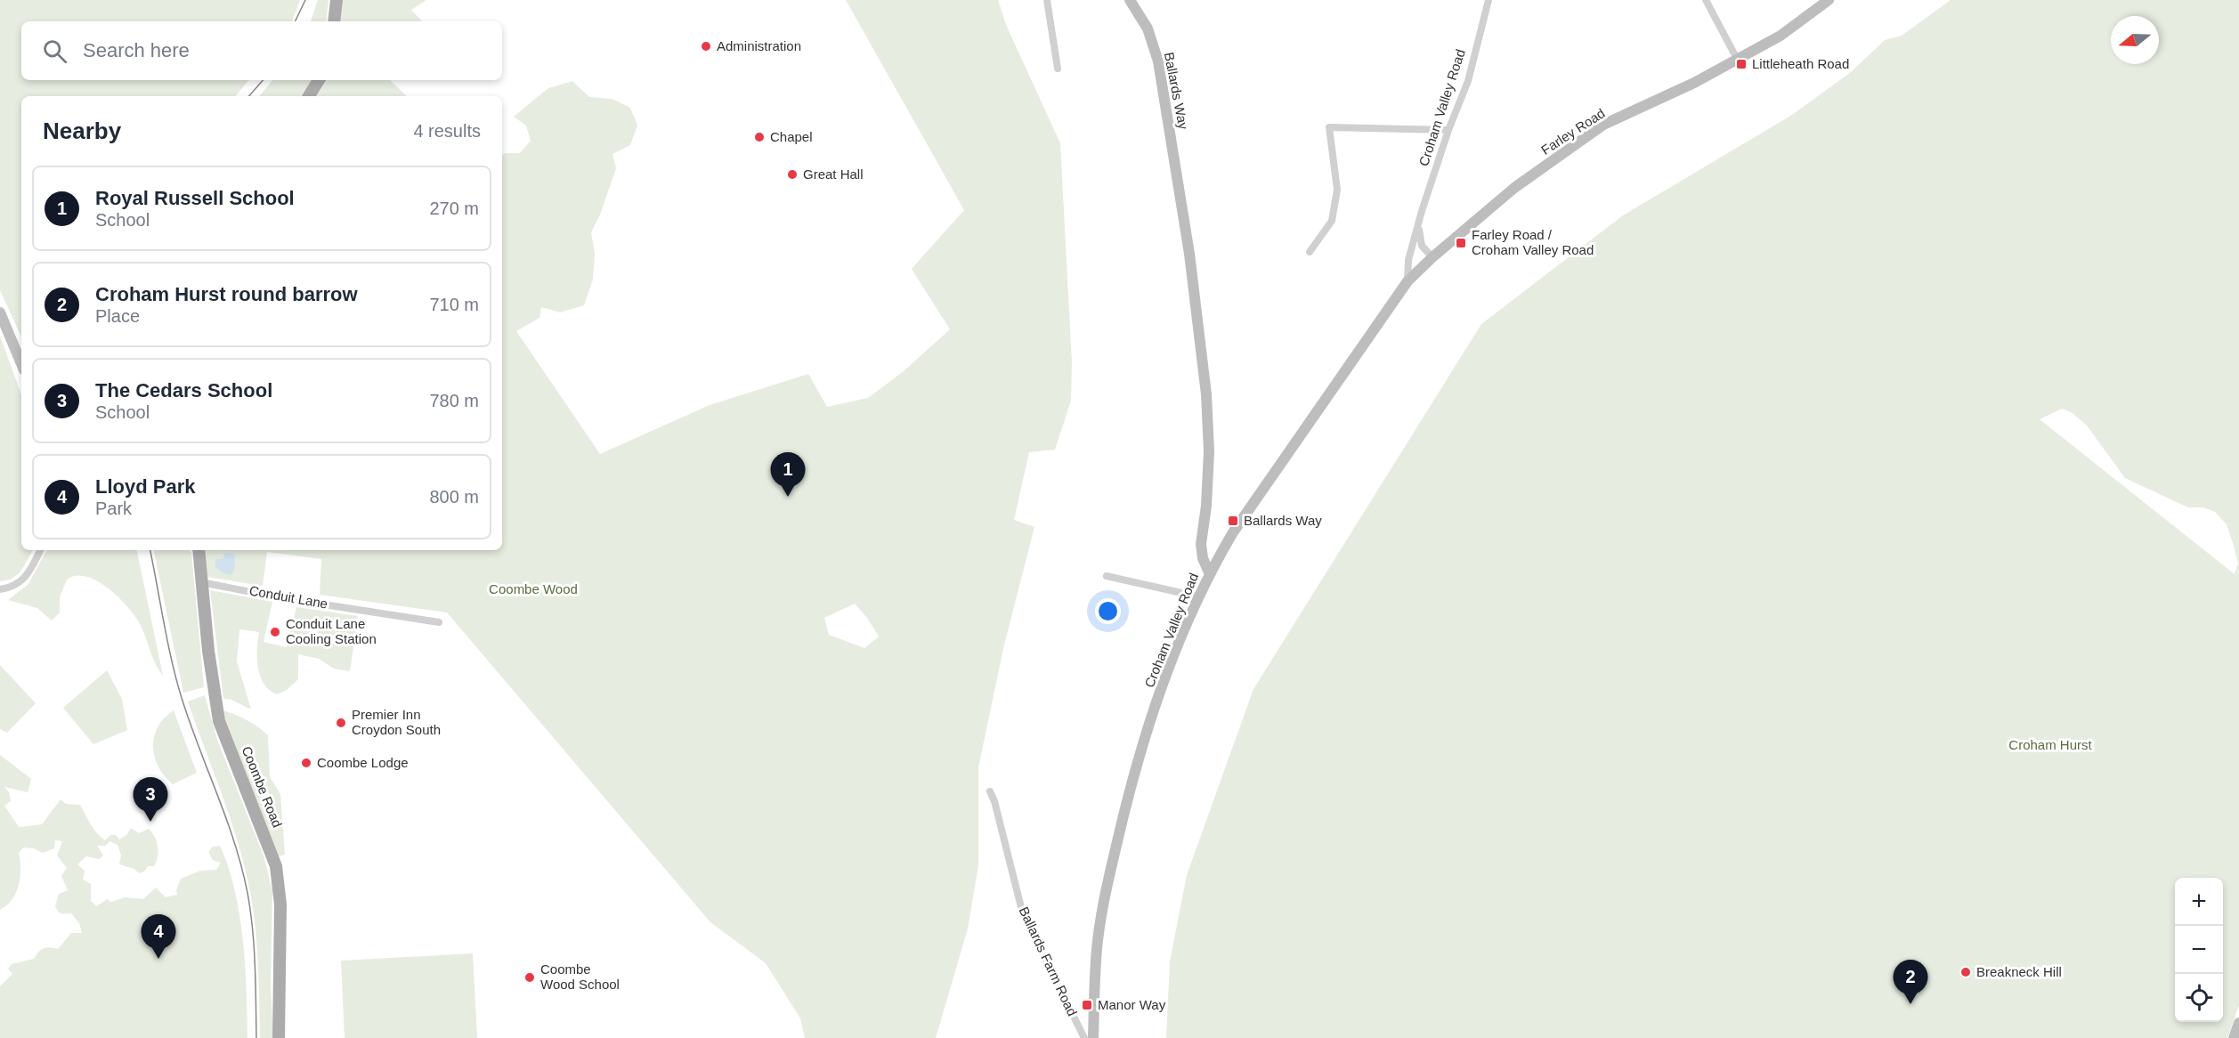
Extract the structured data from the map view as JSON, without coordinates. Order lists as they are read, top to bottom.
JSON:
{
  "streets": {
    "main road": ["Coombe Road"],
    "street": [
      "Ballards Way",
      "Croham Valley Road",
      "Farley Road",
      "Conduit Lane",
      "Ballards Farm Road"
    ]
  },
  "crossings": [
    ["Ballards Way", "Croham Valley Road"],
    ["Croham Valley Road", "Farley Road"],
    ["Conduit Lane", "Coombe Road"]
  ],
  "parks": ["Coombe Wood", "Croham Hurst"],
  "places": {
    "other": [
      "Administration",
      "Chapel",
      "Great Hall",
      "Conduit Lane Cooling Station",
      "Premier Inn Croydon South",
      "Coombe Lodge",
      "Breakneck Hill",
      "Coombe Wood School"
    ],
    "transit": [
      "Littleheath Road",
      "Farley Road / Croham Valley Road",
      "Ballards Way",
      "Manor Way"
    ]
  },
  "north": "left",
  "page": {
    "search": "Search here",
    "heading": ["Nearby", "4 results"],
    "list": [
      {
        "mark": "1",
        "name": "Royal Russell School",
        "note": "School",
        "value": "270 m"
      },
      {
        "mark": "2",
        "name": "Croham Hurst round barrow",
        "note": "Place",
        "value": "710 m"
      },
      {
        "mark": "3",
        "name": "The Cedars School",
        "note": "School",
        "value": "780 m"
      },
      {
        "mark": "4",
        "name": "Lloyd Park",
        "note": "Park",
        "value": "800 m"
      }
    ],
    "pins": [
      "1",
      "3",
      "4",
      "2"
    ],
    "map_buttons": ["+", "−"]
  }
}
